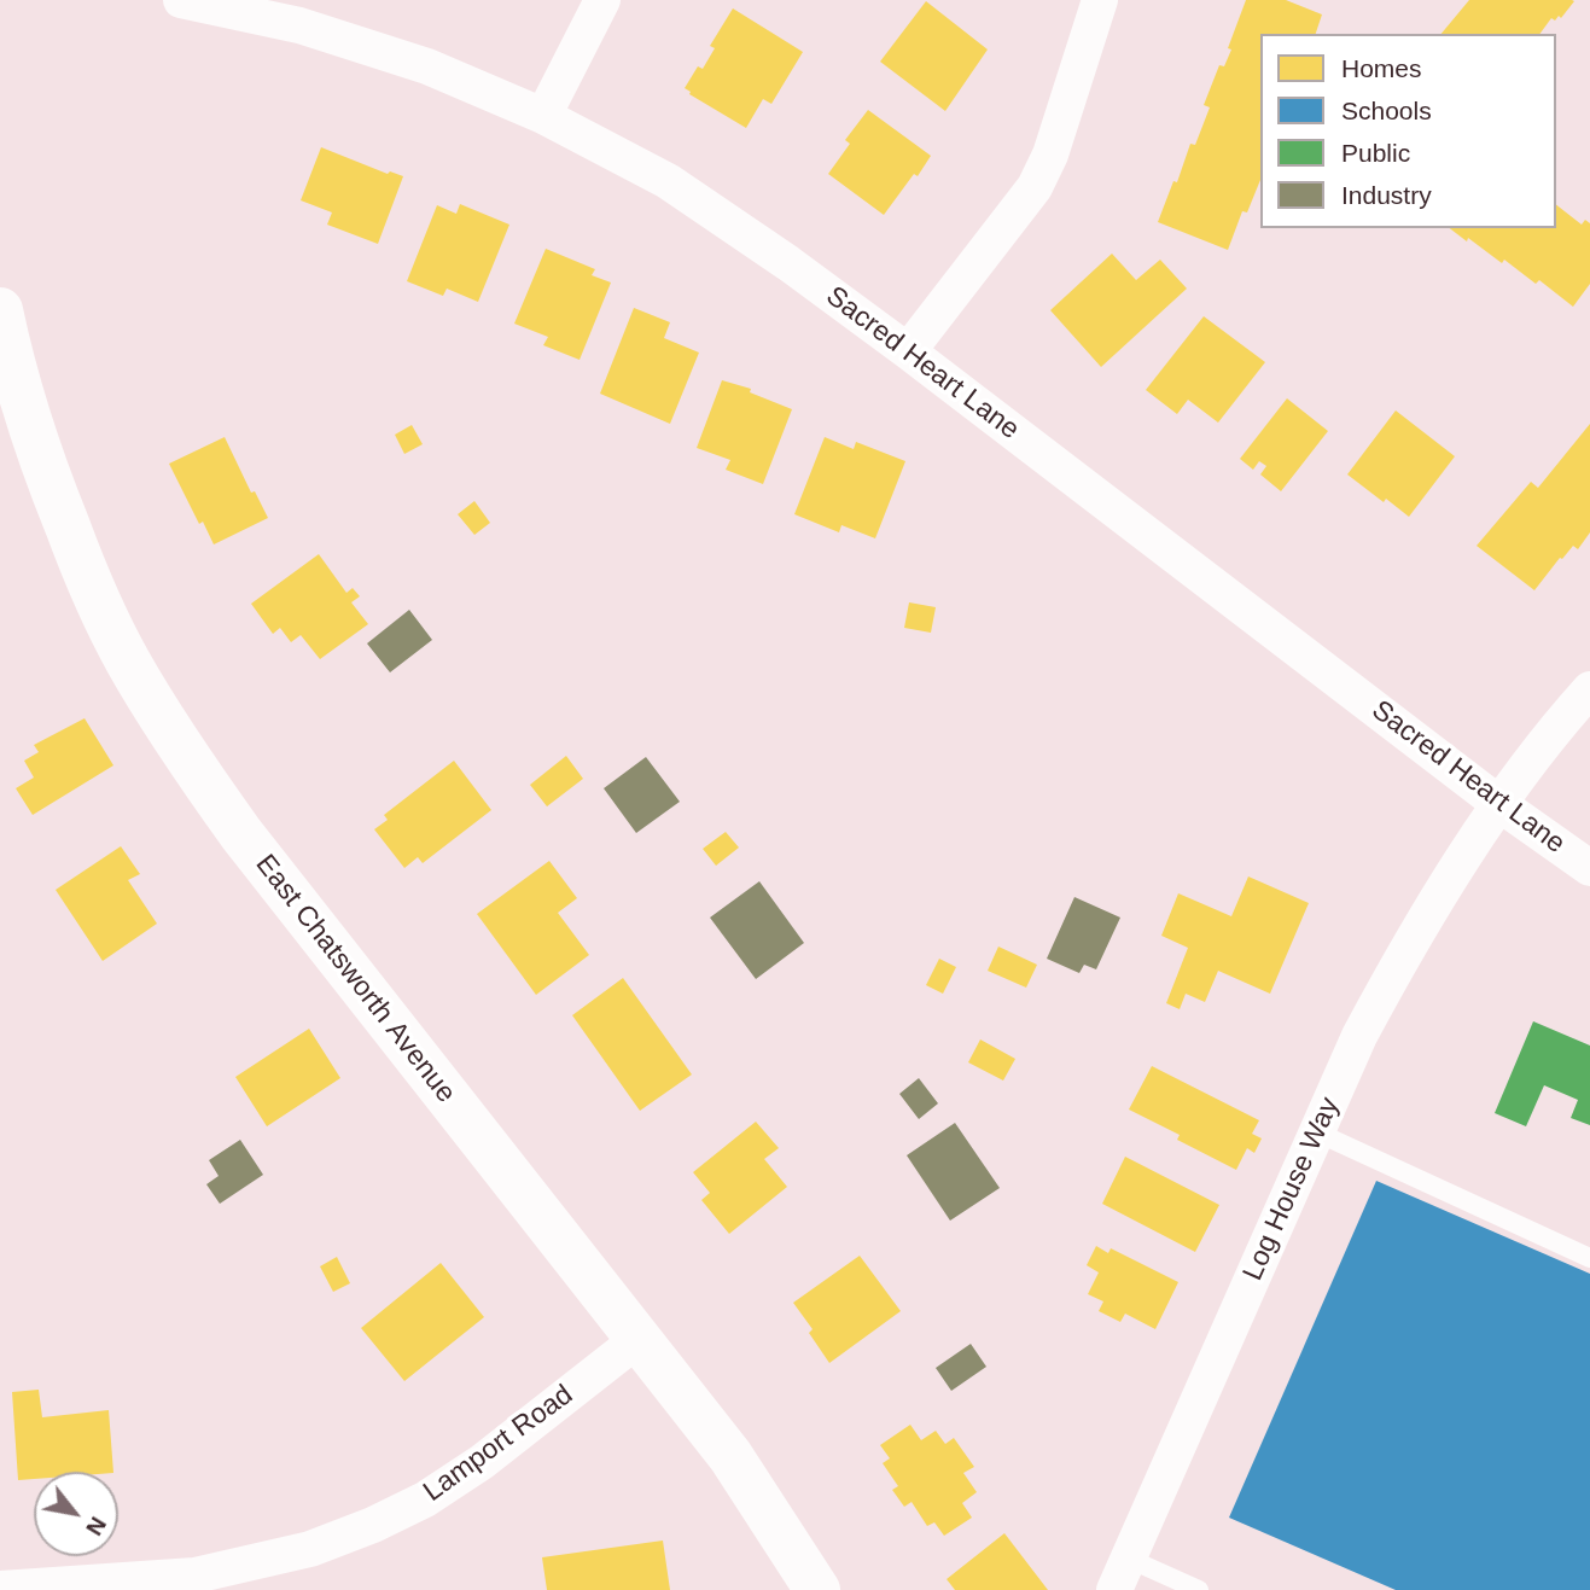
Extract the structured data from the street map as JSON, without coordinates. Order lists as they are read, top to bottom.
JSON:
{
  "streets": {
    "street": [
      "Sacred Heart Lane",
      "East Chatsworth Avenue",
      "Log House Way",
      "Lamport Road"
    ]
  },
  "crossings": [
    ["Sacred Heart Lane", "Log House Way"],
    ["East Chatsworth Avenue", "Lamport Road"]
  ],
  "legend": [
    "Homes",
    "Schools",
    "Public",
    "Industry"
  ],
  "north": "bottom right"
}
